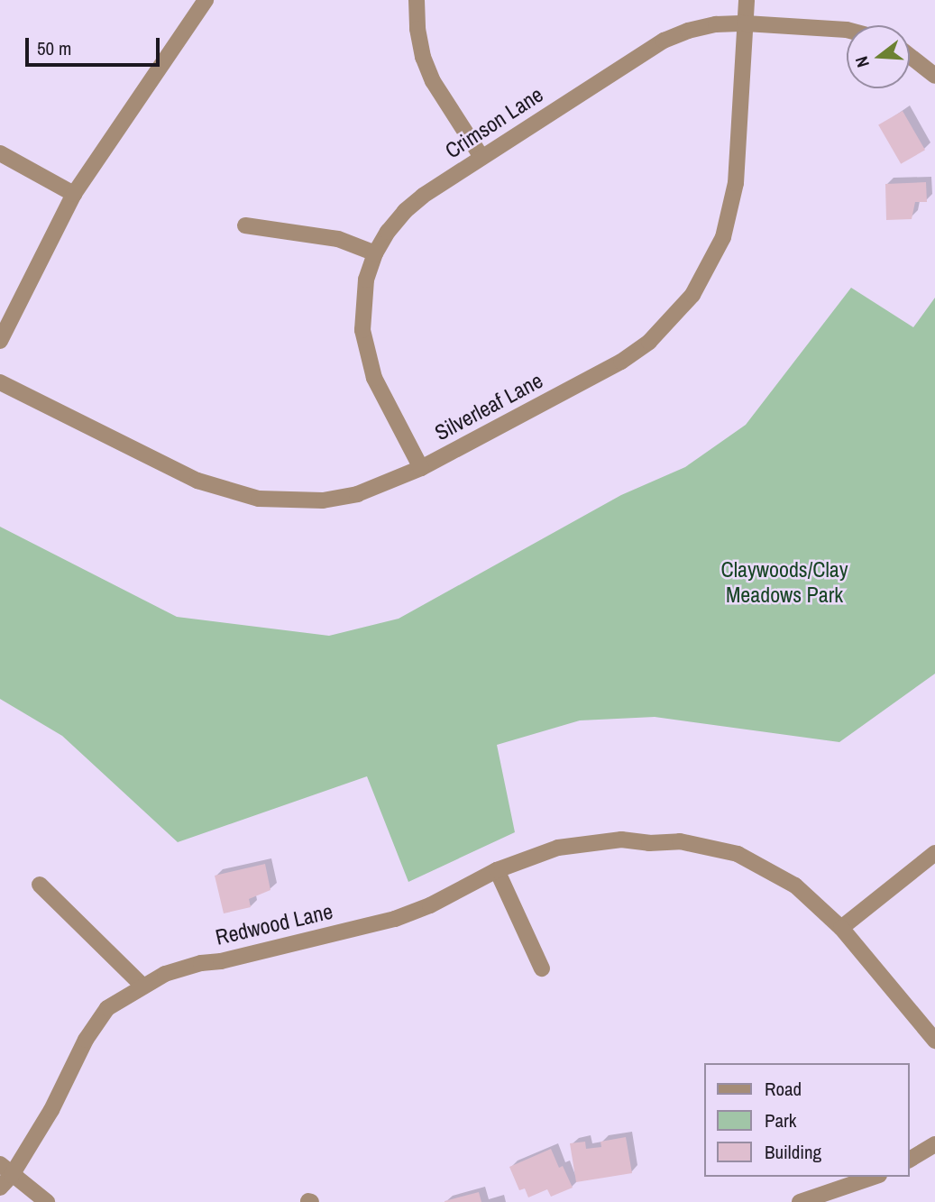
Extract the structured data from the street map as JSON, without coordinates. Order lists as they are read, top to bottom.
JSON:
{
  "streets": {
    "street": ["Crimson Lane", "Silverleaf Lane", "Redwood Lane"]
  },
  "crossings": [
    ["Crimson Lane", "Silverleaf Lane"]
  ],
  "parks": ["Claywoods/Clay Meadows Park"],
  "legend": ["Road", "Park", "Building"],
  "scale_bar": "50 m",
  "north": "left"
}
